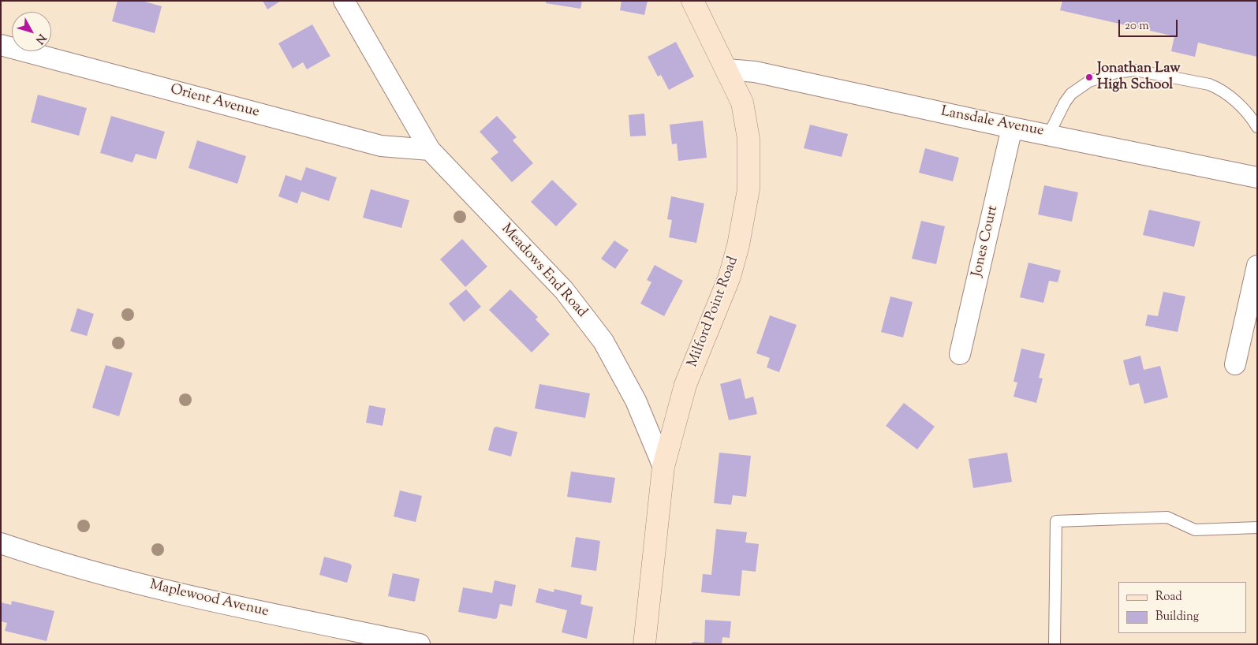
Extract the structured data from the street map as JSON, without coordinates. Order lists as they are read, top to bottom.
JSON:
{
  "streets": {
    "main road": ["Meadows End Road", "Milford Point Road"],
    "street": [
      "Orient Avenue",
      "Lansdale Avenue",
      "Jones Court",
      "Maplewood Avenue"
    ]
  },
  "crossings": [
    ["Orient Avenue", "Meadows End Road"],
    ["Lansdale Avenue", "Jones Court"],
    ["Lansdale Avenue", "Milford Point Road"],
    ["Meadows End Road", "Milford Point Road"]
  ],
  "places": ["Jonathan Law High School"],
  "legend": ["Road", "Building"],
  "scale_bar": "20 m",
  "north": "bottom right"
}
